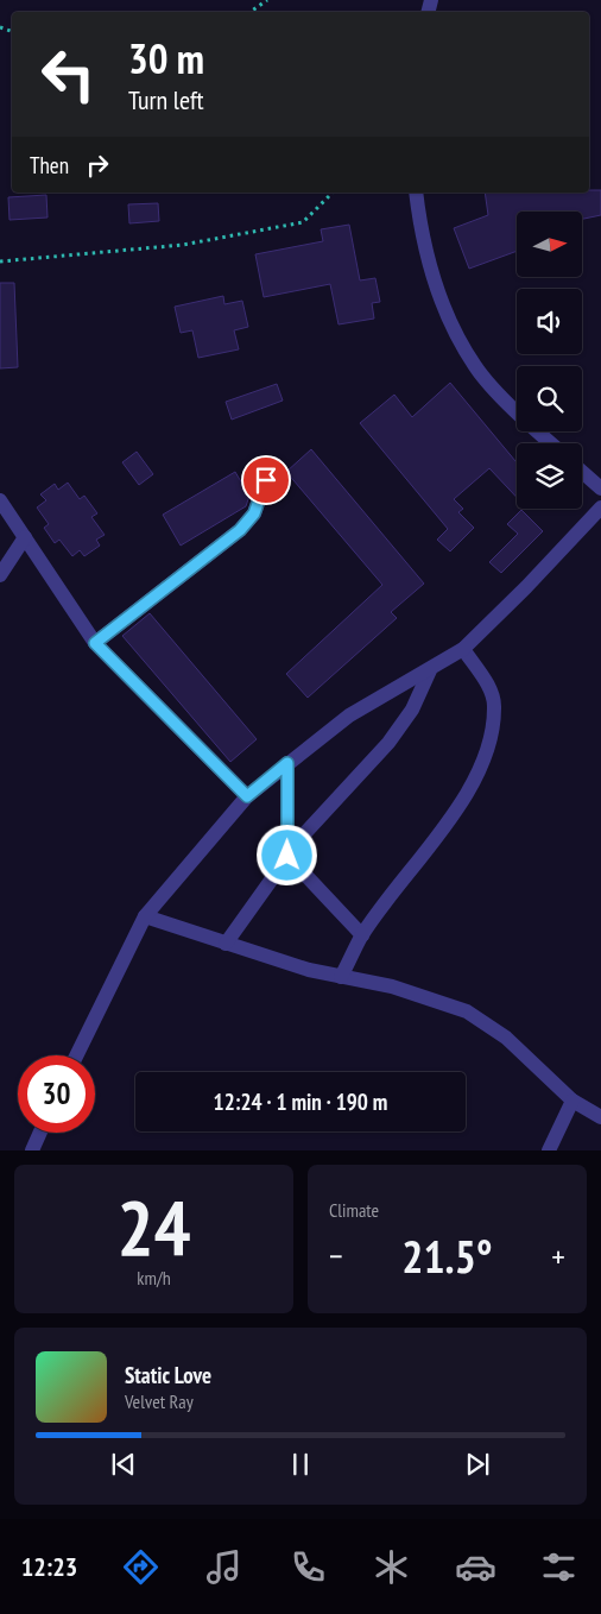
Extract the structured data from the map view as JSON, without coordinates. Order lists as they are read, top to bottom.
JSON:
{
  "north": "right",
  "page": {
    "turn": ["30 m", "Turn left"],
    "then": "Then",
    "limit": "30",
    "trip": "12:24 · 1 min · 190 m",
    "tile": [
      ["24", "km/h"],
      "Climate"
    ],
    "heat": ["−", "21.5°", "+"],
    "song": ["Static Love", "Velvet Ray"],
    "tabs": "12:23"
  }
}
